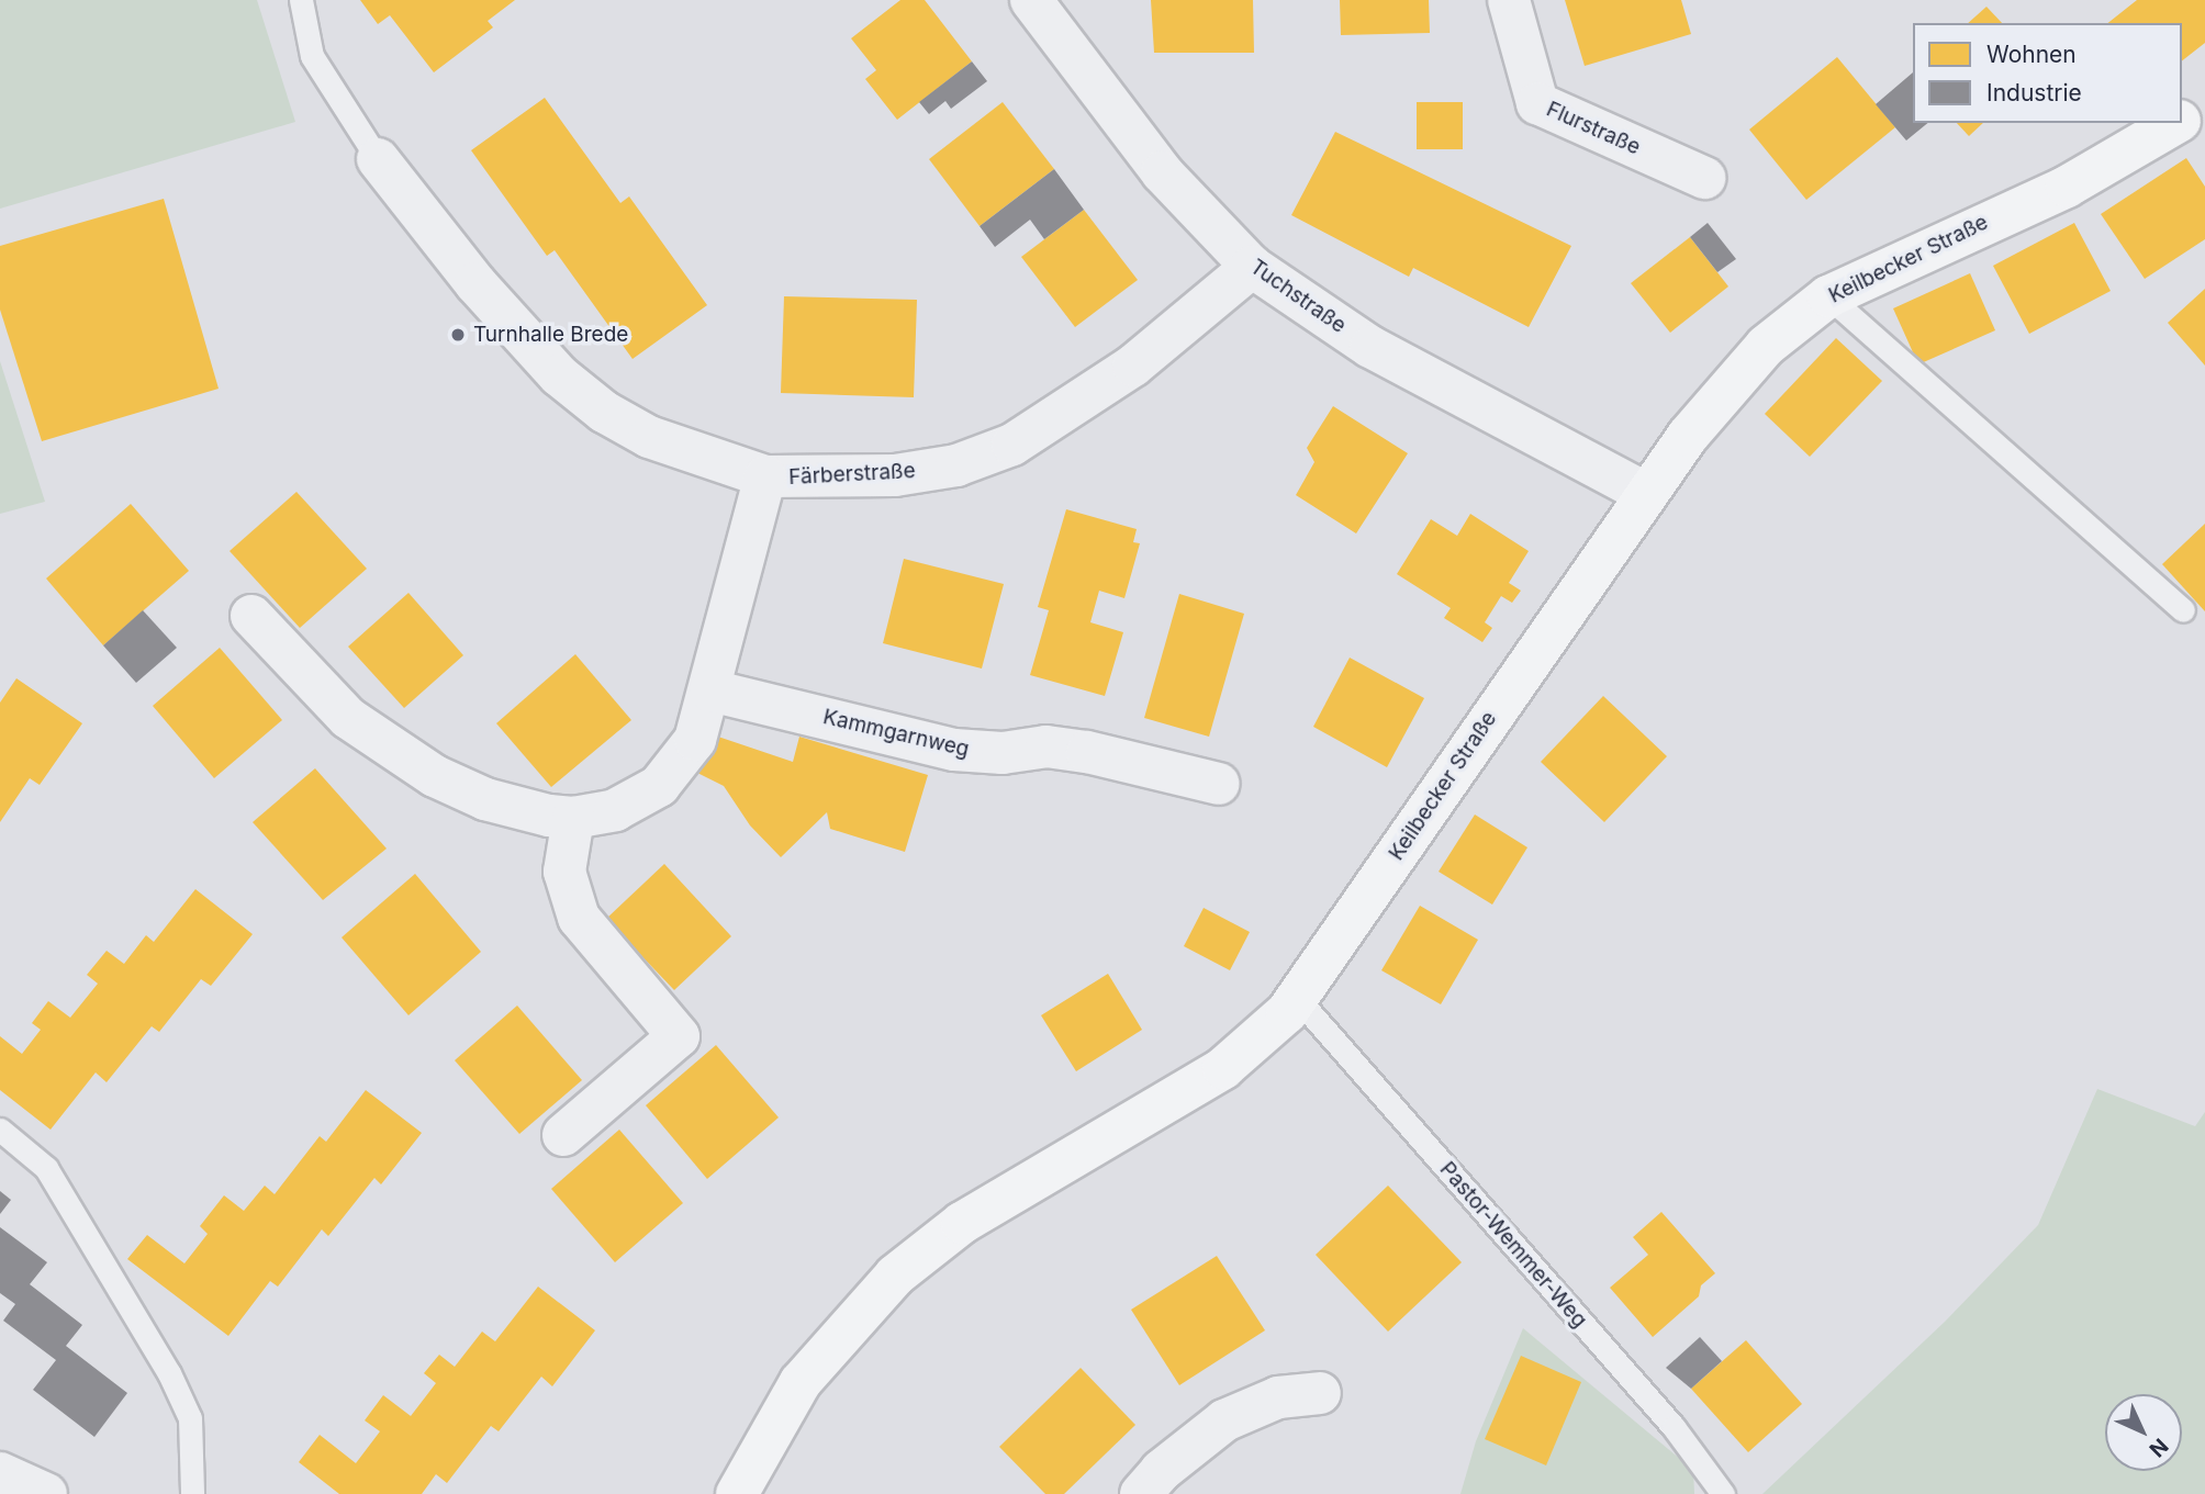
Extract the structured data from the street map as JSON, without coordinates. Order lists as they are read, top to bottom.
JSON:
{
  "streets": {
    "main road": ["Keilbecker Straße"],
    "street": [
      "Flurstraße",
      "Tuchstraße",
      "Färberstraße",
      "Kammgarnweg"
    ],
    "lane": ["Pastor-Wemmer-Weg"]
  },
  "crossings": [
    ["Keilbecker Straße", "Tuchstraße"],
    ["Keilbecker Straße", "Pastor-Wemmer-Weg"],
    ["Tuchstraße", "Färberstraße"]
  ],
  "places": ["Turnhalle Brede"],
  "legend": ["Wohnen", "Industrie"],
  "north": "bottom right"
}
